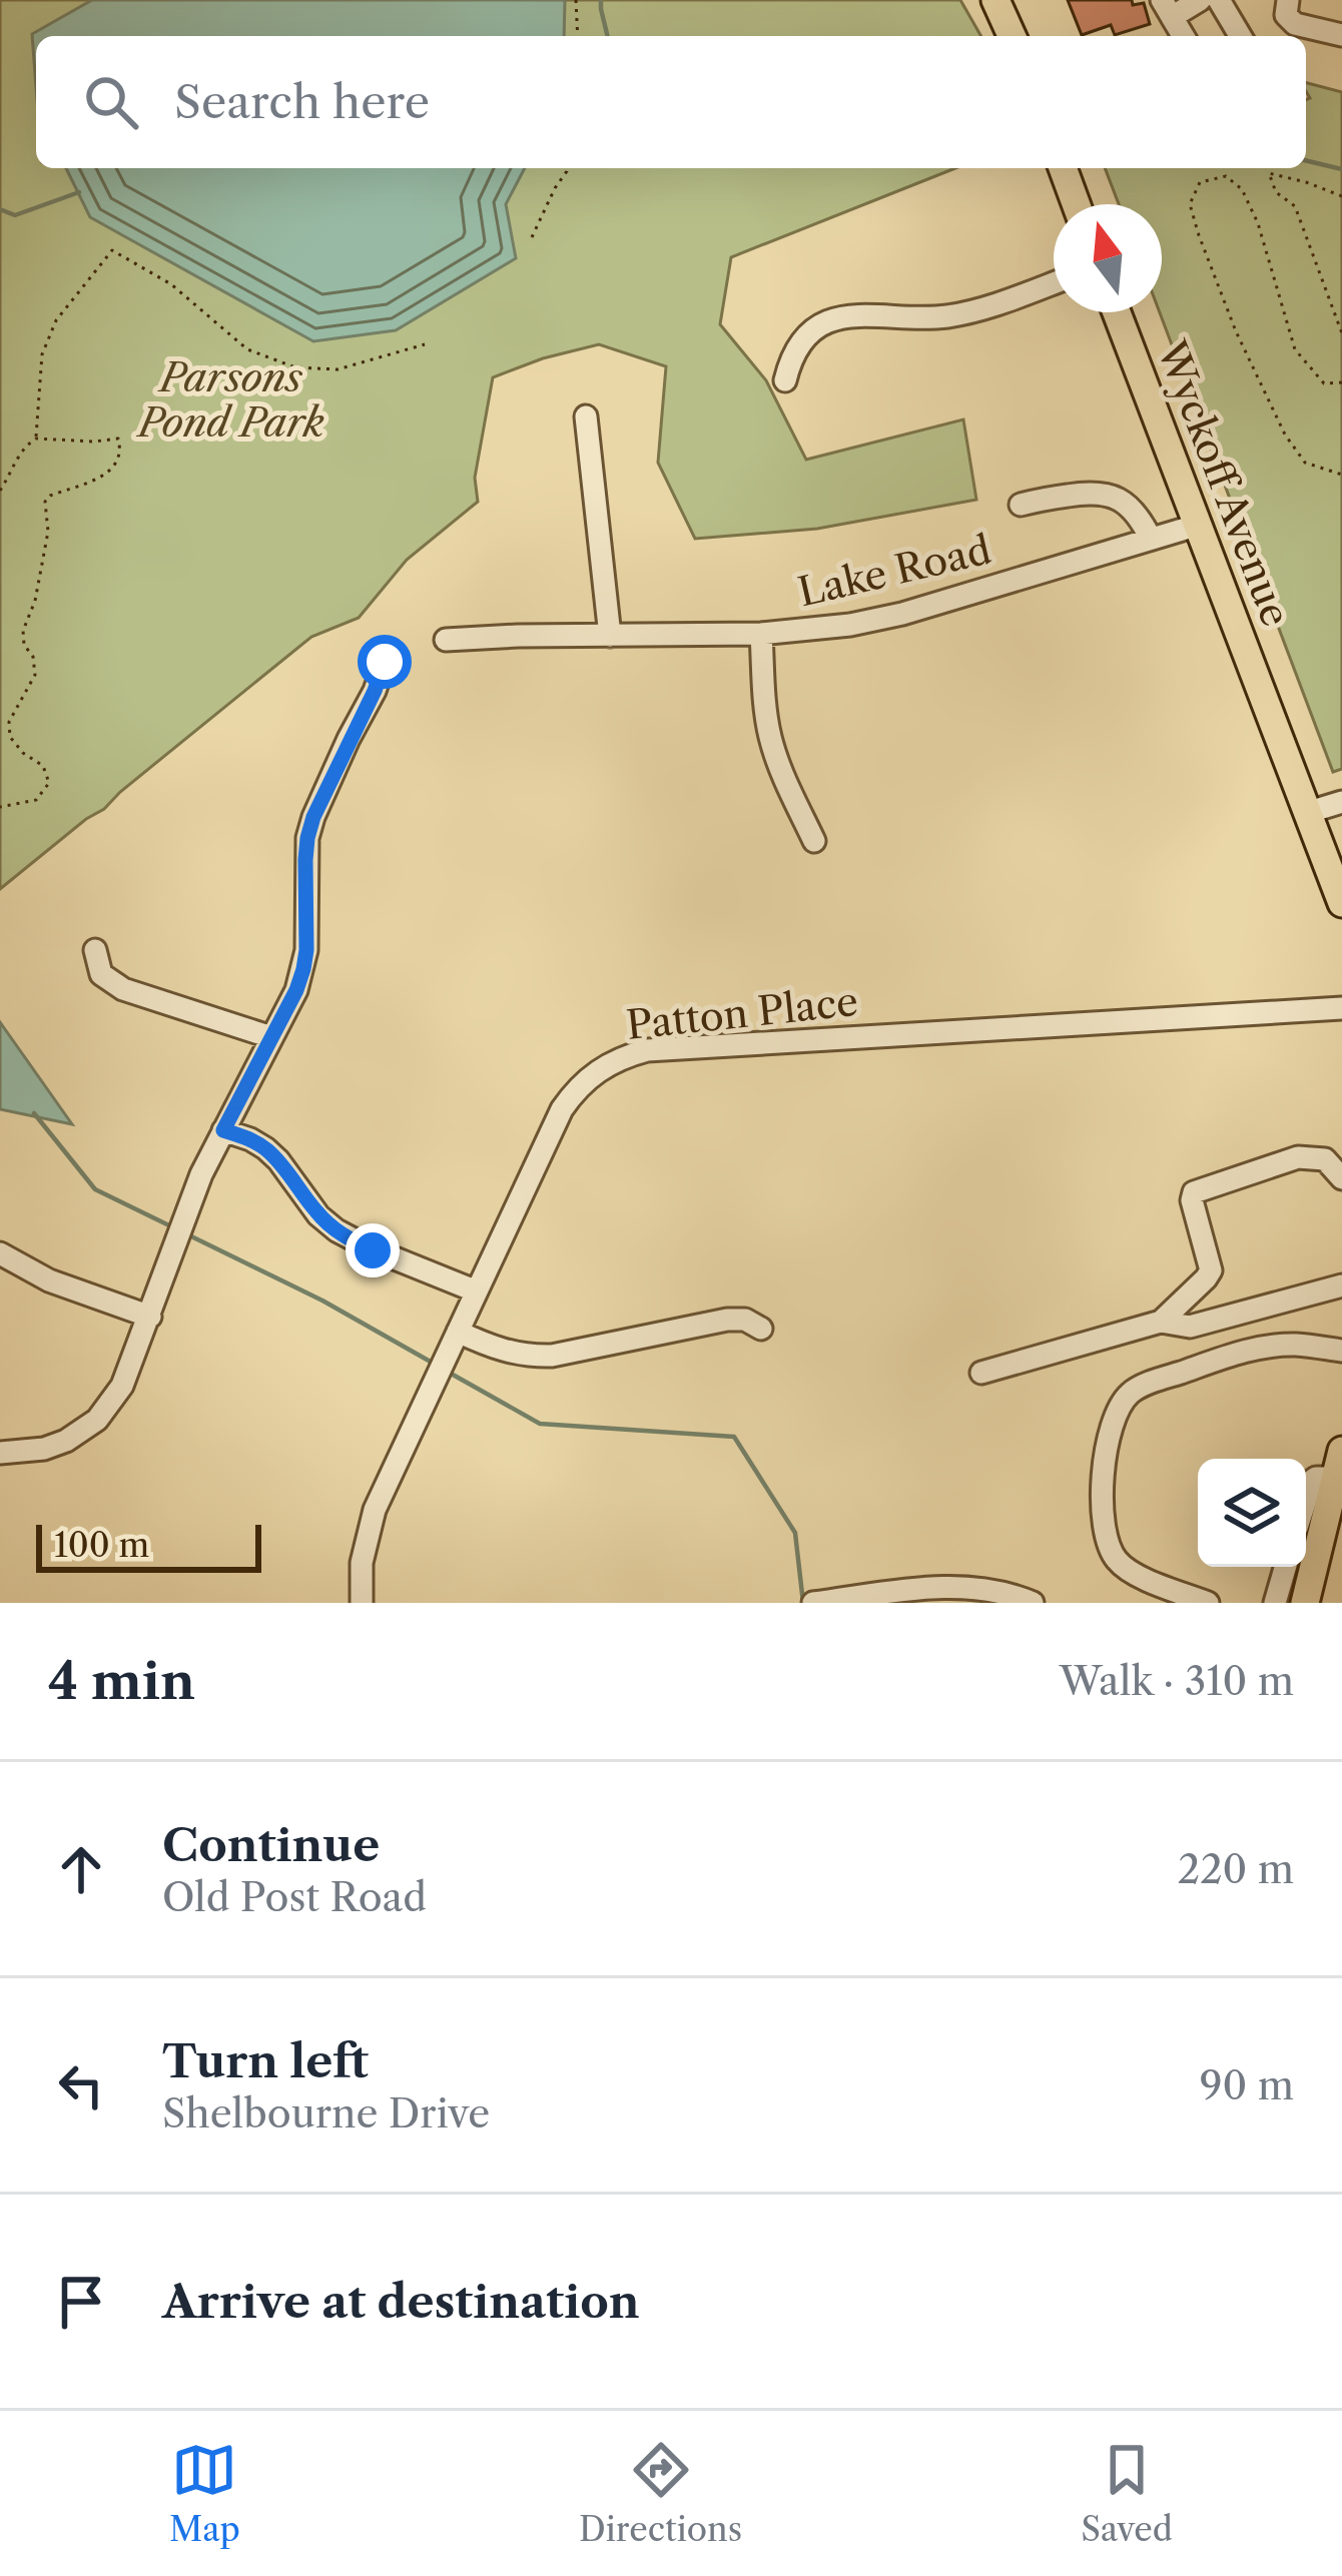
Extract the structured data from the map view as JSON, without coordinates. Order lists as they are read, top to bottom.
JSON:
{
  "streets": {
    "main road": ["Wyckoff Avenue"],
    "street": ["Lake Road", "Patton Place"]
  },
  "crossings": [
    ["Wyckoff Avenue", "Lake Road"]
  ],
  "parks": ["Parsons Pond Park"],
  "scale_bar": "100 m",
  "north": "top",
  "page": {
    "search": "Search here",
    "scale": "100 m",
    "heading": ["4 min", "Walk · 310 m"],
    "list": [
      ["Continue", "Old Post Road", "220 m"],
      ["Turn left", "Shelbourne Drive", "90 m"],
      "Arrive at destination"
    ],
    "nav": ["Map", "Directions", "Saved"]
  }
}
